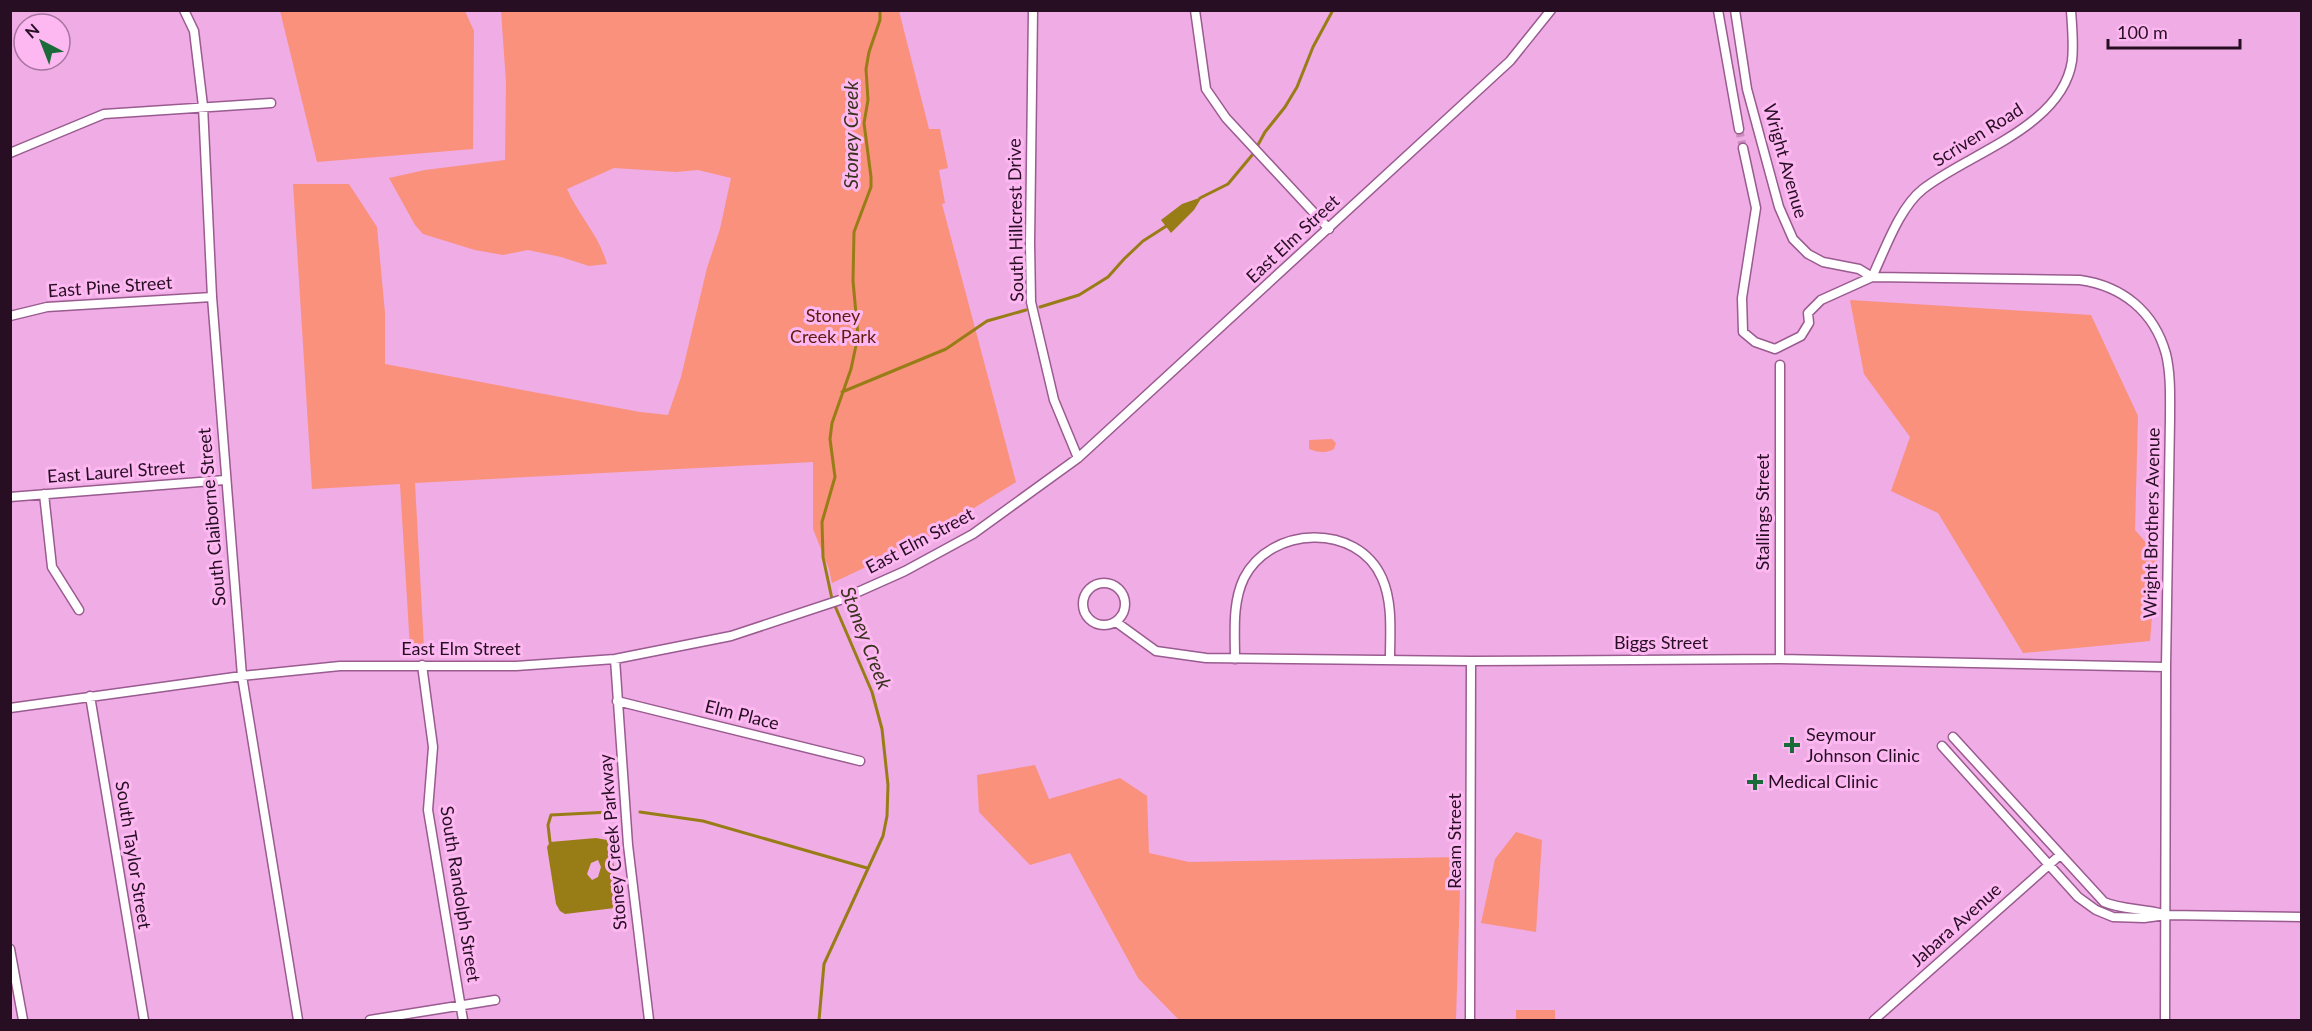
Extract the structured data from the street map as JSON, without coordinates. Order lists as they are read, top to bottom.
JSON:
{
  "streets": {
    "street": [
      "Scriven Road",
      "Wright Avenue",
      "South Hillcrest Drive",
      "East Elm Street",
      "East Pine Street",
      "East Laurel Street",
      "Stallings Street",
      "South Claiborne Street",
      "Wright Brothers Avenue",
      "Biggs Street",
      "Elm Place",
      "Ream Street",
      "Stoney Creek Parkway",
      "South Taylor Street",
      "South Randolph Street",
      "Jabara Avenue"
    ]
  },
  "crossings": [
    ["Scriven Road", "Wright Avenue"],
    ["Scriven Road", "Wright Brothers Avenue"],
    ["Wright Avenue", "Wright Brothers Avenue"],
    ["South Hillcrest Drive", "East Elm Street"],
    ["East Elm Street", "South Claiborne Street"],
    ["East Elm Street", "Stoney Creek Parkway"],
    ["East Elm Street", "South Taylor Street"],
    ["East Elm Street", "South Randolph Street"],
    ["East Pine Street", "South Claiborne Street"],
    ["East Laurel Street", "South Claiborne Street"],
    ["Stallings Street", "Biggs Street"],
    ["Wright Brothers Avenue", "Biggs Street"],
    ["Biggs Street", "Ream Street"],
    ["Elm Place", "Stoney Creek Parkway"]
  ],
  "water": ["Stoney Creek"],
  "parks": ["Stoney Creek Park"],
  "places": {
    "health": ["Seymour Johnson Clinic", "Medical Clinic"]
  },
  "scale_bar": "100 m",
  "north": "top left"
}
